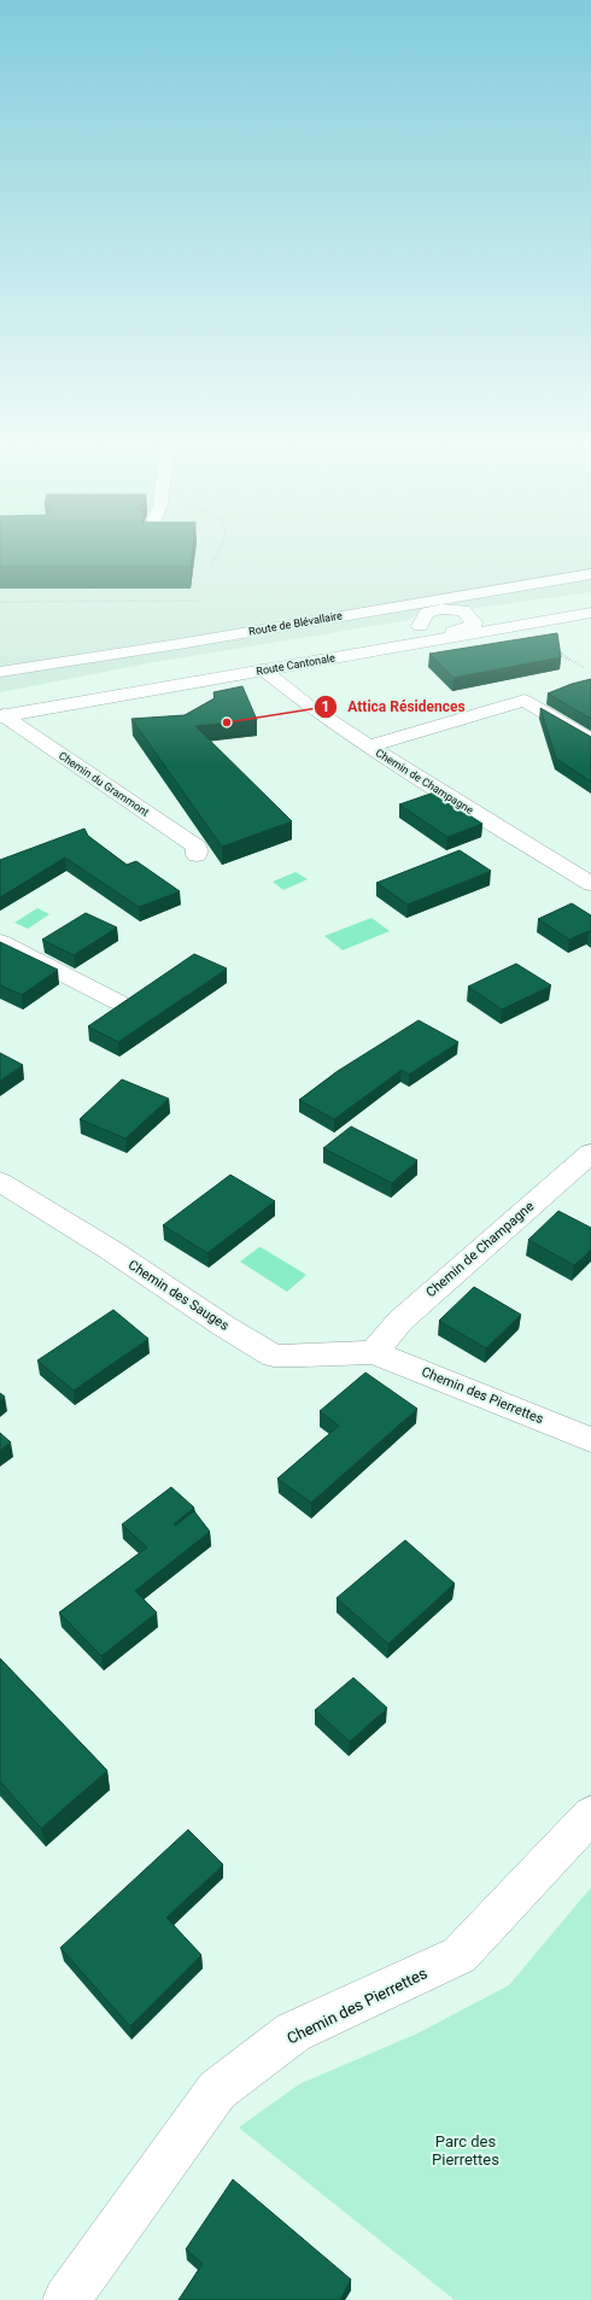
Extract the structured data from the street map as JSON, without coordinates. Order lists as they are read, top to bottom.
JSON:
{
  "streets": {
    "street": [
      "Route de Blévallaire",
      "Route Cantonale",
      "Chemin de Champagne",
      "Chemin du Grammont",
      "Chemin des Sauges",
      "Chemin des Pierrettes"
    ]
  },
  "crossings": [
    ["Route Cantonale", "Chemin de Champagne"],
    ["Route Cantonale", "Chemin du Grammont"],
    ["Chemin de Champagne", "Chemin des Sauges"],
    ["Chemin de Champagne", "Chemin des Pierrettes"],
    ["Chemin des Sauges", "Chemin des Pierrettes"]
  ],
  "parks": ["Parc des Pierrettes"],
  "places": ["Attica Résidences"]
}
